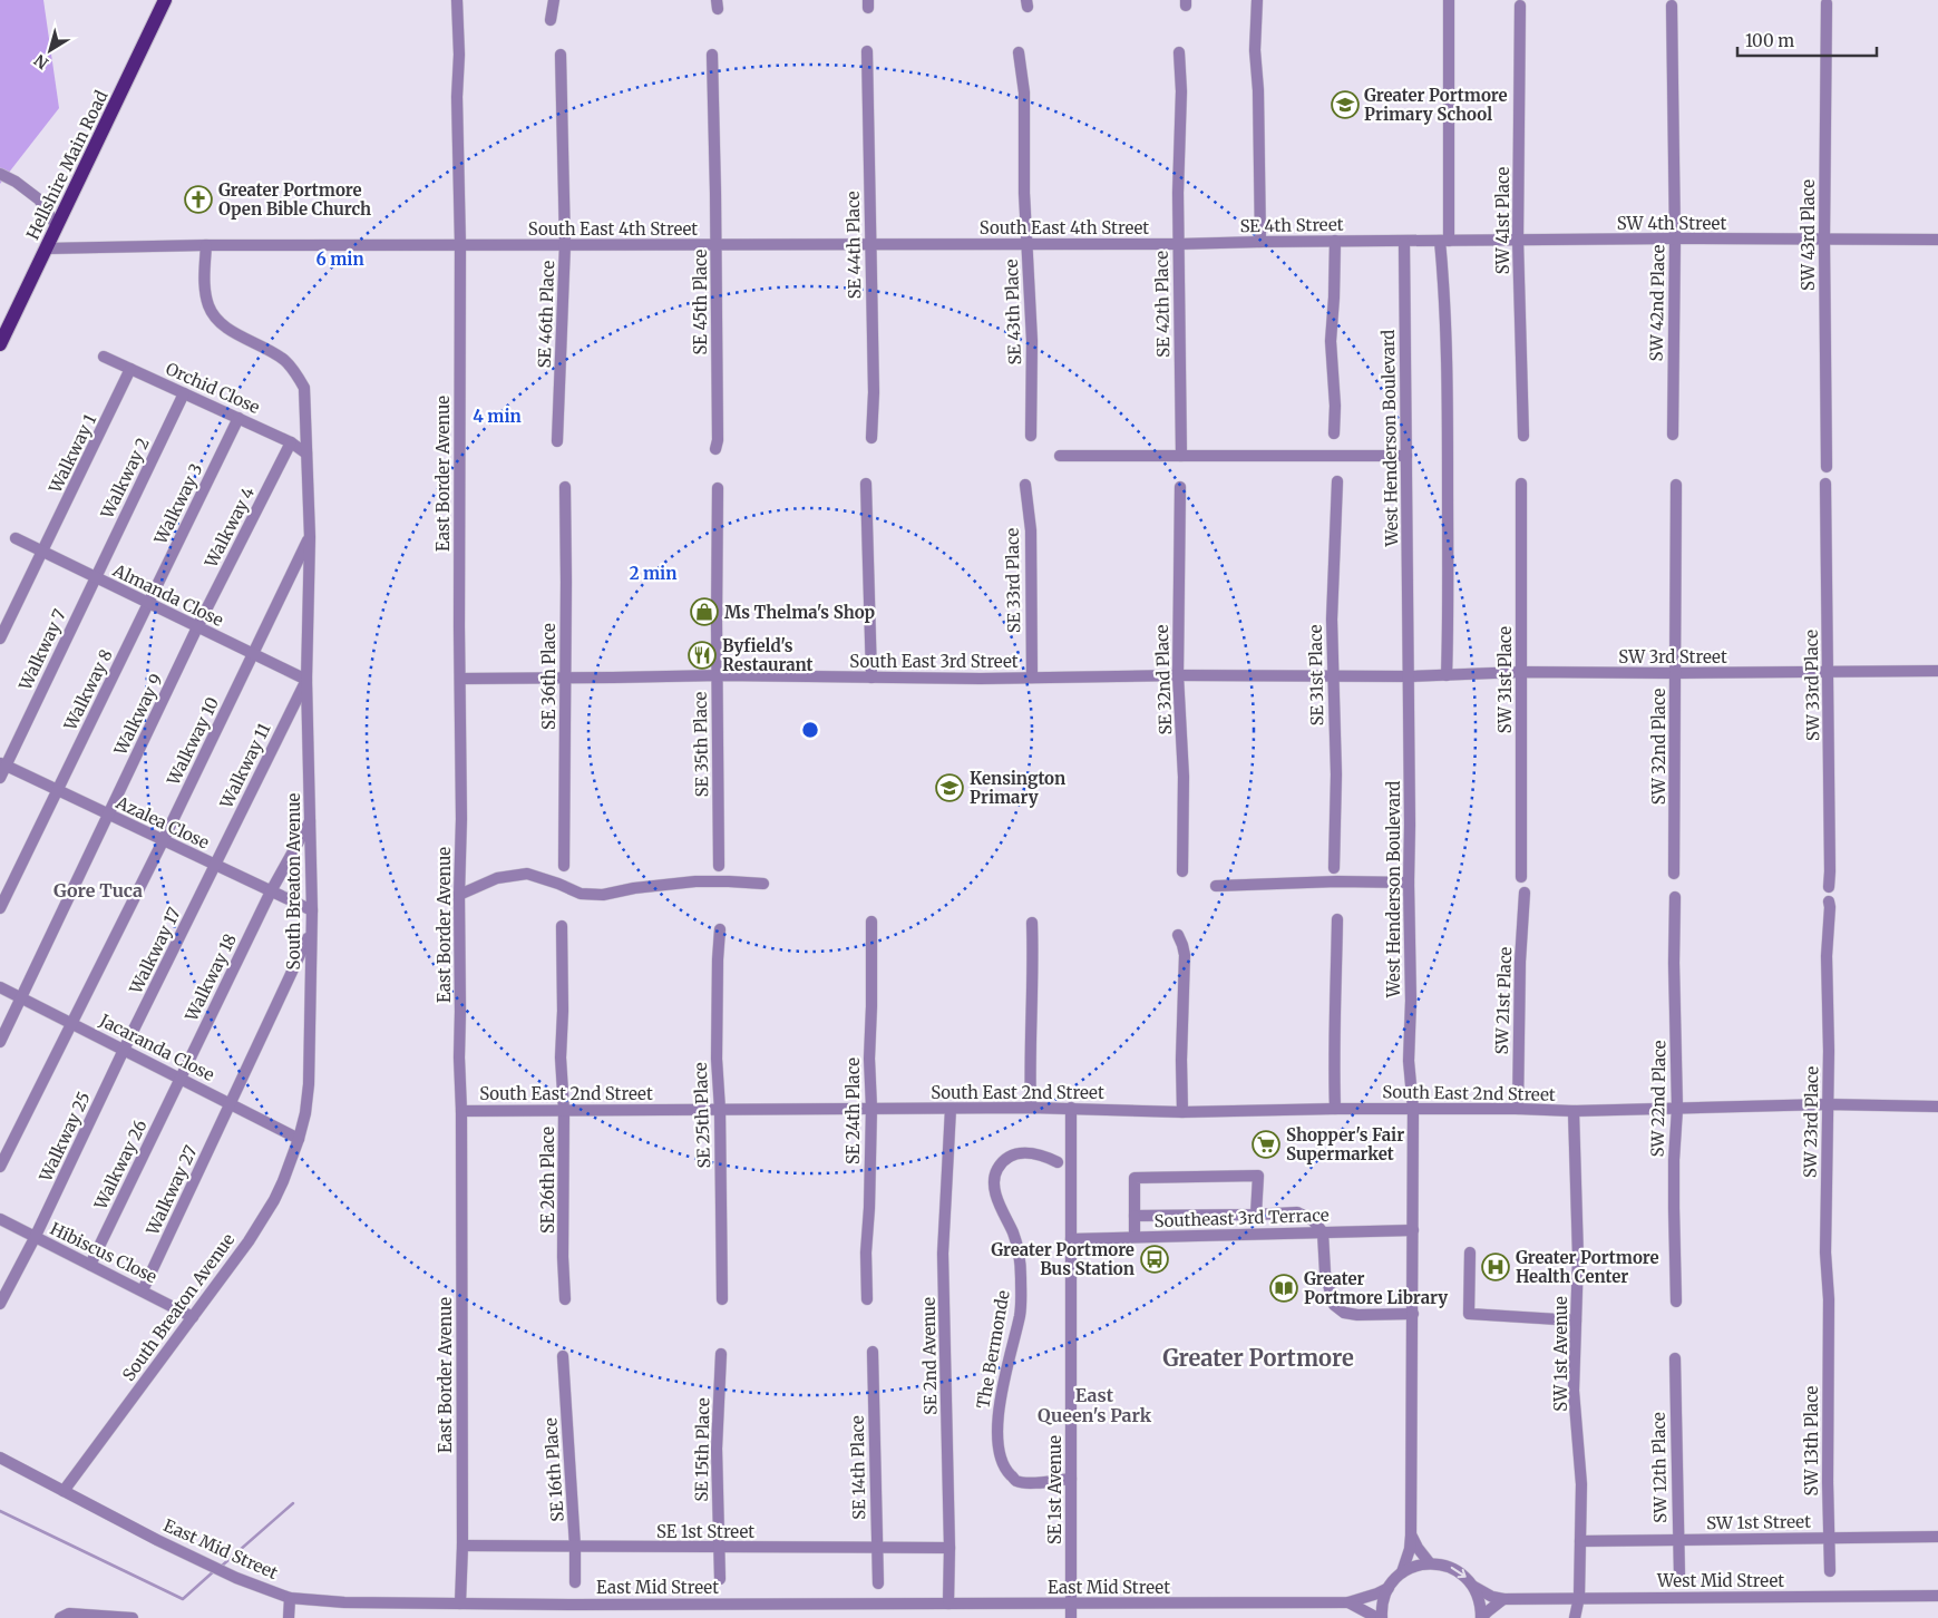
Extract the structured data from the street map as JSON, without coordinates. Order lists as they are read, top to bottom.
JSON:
{
  "streets": {
    "main road": ["Hellshire Main Road"],
    "street": [
      "SW 41st Place",
      "SW 4th Street",
      "SE 4th Street",
      "South East 4th Street",
      "SW 43rd Place",
      "SE 44th Place",
      "SE 45th Place",
      "SW 42nd Place",
      "SE 42th Place",
      "SE 43th Place",
      "SE 46th Place",
      "Orchid Close",
      "West Henderson Boulevard",
      "Walkway 1",
      "East Border Avenue",
      "Walkway 2",
      "Walkway 3",
      "Walkway 4",
      "SE 33rd Place",
      "Almanda Close",
      "Walkway 7",
      "SW 3rd Street",
      "South East 3rd Street",
      "SE 31st Place",
      "SE 36th Place",
      "SE 32nd Place",
      "SW 31st Place",
      "SW 33rd Place",
      "Walkway 8",
      "Walkway 9",
      "Walkway 10",
      "SE 35th Place",
      "SW 32nd Place",
      "Walkway 11",
      "Azalea Close",
      "South Breaton Avenue",
      "Walkway 17",
      "Walkway 18",
      "SW 21st Place",
      "Jacaranda Close",
      "South East 2nd Street",
      "SW 22nd Place",
      "SE 24th Place",
      "SE 25th Place",
      "SW 23rd Place",
      "Walkway 25",
      "Walkway 26",
      "SE 26th Place",
      "Walkway 27",
      "Southeast 3rd Terrace",
      "Hibiscus Close",
      "The Bermonde",
      "SW 1st Avenue",
      "SE 2nd Avenue",
      "SW 13th Place",
      "SE 15th Place",
      "SE 14th Place",
      "SW 12th Place",
      "SE 16th Place",
      "SE 1st Avenue",
      "SW 1st Street",
      "SE 1st Street",
      "East Mid Street",
      "West Mid Street"
    ]
  },
  "crossings": [
    ["Hellshire Main Road", "South East 4th Street"],
    ["SW 41st Place", "SW 4th Street"],
    ["SW 4th Street", "SE 4th Street"],
    ["SW 4th Street", "SW 43rd Place"],
    ["SW 4th Street", "SW 42nd Place"],
    ["SW 4th Street", "West Henderson Boulevard"],
    ["SE 4th Street", "South East 4th Street"],
    ["SE 4th Street", "SE 42th Place"],
    ["SE 4th Street", "West Henderson Boulevard"],
    ["South East 4th Street", "SE 44th Place"],
    ["South East 4th Street", "SE 45th Place"],
    ["South East 4th Street", "SE 42th Place"],
    ["South East 4th Street", "SE 43th Place"],
    ["South East 4th Street", "SE 46th Place"],
    ["South East 4th Street", "East Border Avenue"],
    ["South East 4th Street", "South Breaton Avenue"],
    ["Orchid Close", "Walkway 1"],
    ["Orchid Close", "Walkway 2"],
    ["Orchid Close", "Walkway 3"],
    ["Orchid Close", "Walkway 4"],
    ["Orchid Close", "South Breaton Avenue"],
    ["West Henderson Boulevard", "SW 3rd Street"],
    ["West Henderson Boulevard", "South East 3rd Street"],
    ["West Henderson Boulevard", "South East 2nd Street"],
    ["West Henderson Boulevard", "Southeast 3rd Terrace"],
    ["Walkway 1", "Almanda Close"],
    ["East Border Avenue", "South East 3rd Street"],
    ["East Border Avenue", "South East 2nd Street"],
    ["East Border Avenue", "SE 1st Street"],
    ["East Border Avenue", "East Mid Street"],
    ["Walkway 2", "Almanda Close"],
    ["Walkway 2", "Walkway 7"],
    ["Walkway 3", "Almanda Close"],
    ["Walkway 3", "Walkway 8"],
    ["Walkway 4", "Almanda Close"],
    ["Walkway 4", "Walkway 9"],
    ["SE 33rd Place", "South East 3rd Street"],
    ["Almanda Close", "Walkway 7"],
    ["Almanda Close", "Walkway 8"],
    ["Almanda Close", "Walkway 9"],
    ["Almanda Close", "Walkway 10"],
    ["Almanda Close", "Walkway 11"],
    ["Almanda Close", "South Breaton Avenue"],
    ["Walkway 7", "Azalea Close"],
    ["SW 3rd Street", "South East 3rd Street"],
    ["SW 3rd Street", "SW 31st Place"],
    ["SW 3rd Street", "SW 33rd Place"],
    ["SW 3rd Street", "SW 32nd Place"],
    ["South East 3rd Street", "SE 31st Place"],
    ["South East 3rd Street", "SE 36th Place"],
    ["South East 3rd Street", "SE 32nd Place"],
    ["South East 3rd Street", "SE 35th Place"],
    ["Walkway 8", "Azalea Close"],
    ["Walkway 9", "Azalea Close"],
    ["Walkway 9", "Jacaranda Close"],
    ["Walkway 10", "Azalea Close"],
    ["Walkway 10", "South Breaton Avenue"],
    ["Walkway 10", "Jacaranda Close"],
    ["Walkway 11", "Azalea Close"],
    ["Walkway 11", "South Breaton Avenue"],
    ["Walkway 11", "Walkway 17"],
    ["Azalea Close", "South Breaton Avenue"],
    ["Azalea Close", "Walkway 17"],
    ["Azalea Close", "Walkway 18"],
    ["South Breaton Avenue", "Walkway 18"],
    ["South Breaton Avenue", "Jacaranda Close"],
    ["South Breaton Avenue", "Walkway 27"],
    ["South Breaton Avenue", "Hibiscus Close"],
    ["South Breaton Avenue", "East Mid Street"],
    ["Walkway 17", "Jacaranda Close"],
    ["Walkway 17", "Walkway 25"],
    ["Walkway 18", "Jacaranda Close"],
    ["Walkway 18", "Walkway 26"],
    ["SW 21st Place", "South East 2nd Street"],
    ["Jacaranda Close", "Walkway 25"],
    ["Jacaranda Close", "Walkway 26"],
    ["Jacaranda Close", "Walkway 27"],
    ["South East 2nd Street", "SW 22nd Place"],
    ["South East 2nd Street", "SE 24th Place"],
    ["South East 2nd Street", "SE 25th Place"],
    ["South East 2nd Street", "SW 23rd Place"],
    ["South East 2nd Street", "SE 26th Place"],
    ["South East 2nd Street", "SW 1st Avenue"],
    ["South East 2nd Street", "SE 2nd Avenue"],
    ["South East 2nd Street", "SE 1st Avenue"],
    ["SW 23rd Place", "SW 13th Place"],
    ["Walkway 25", "Hibiscus Close"],
    ["Walkway 26", "Hibiscus Close"],
    ["Walkway 27", "Hibiscus Close"],
    ["Southeast 3rd Terrace", "SE 1st Avenue"],
    ["The Bermonde", "SE 1st Avenue"],
    ["SW 1st Avenue", "SW 1st Street"],
    ["SW 1st Avenue", "West Mid Street"],
    ["SE 2nd Avenue", "SE 1st Street"],
    ["SE 2nd Avenue", "East Mid Street"],
    ["SW 13th Place", "SW 1st Street"],
    ["SE 15th Place", "SE 1st Street"],
    ["SE 14th Place", "SE 1st Street"],
    ["SW 12th Place", "SW 1st Street"],
    ["SE 16th Place", "SE 1st Street"],
    ["SE 1st Avenue", "East Mid Street"]
  ],
  "districts": ["Gore Tuca", "Greater Portmore", "East Queen's Park"],
  "places": {
    "school or university": ["Greater Portmore Primary School", "Kensington Primary"],
    "church": ["Greater Portmore Open Bible Church"],
    "shop": ["Ms Thelma's Shop"],
    "restaurant": ["Byfield's Restaurant"],
    "supermarket": ["Shopper's Fair Supermarket"],
    "bus stop": ["Greater Portmore Bus Station"],
    "hospital": ["Greater Portmore Health Center"],
    "library": ["Greater Portmore Library"]
  },
  "scale_bar": "100 m",
  "north": "bottom left",
  "rings": ["6 min", "4 min", "2 min"]
}
